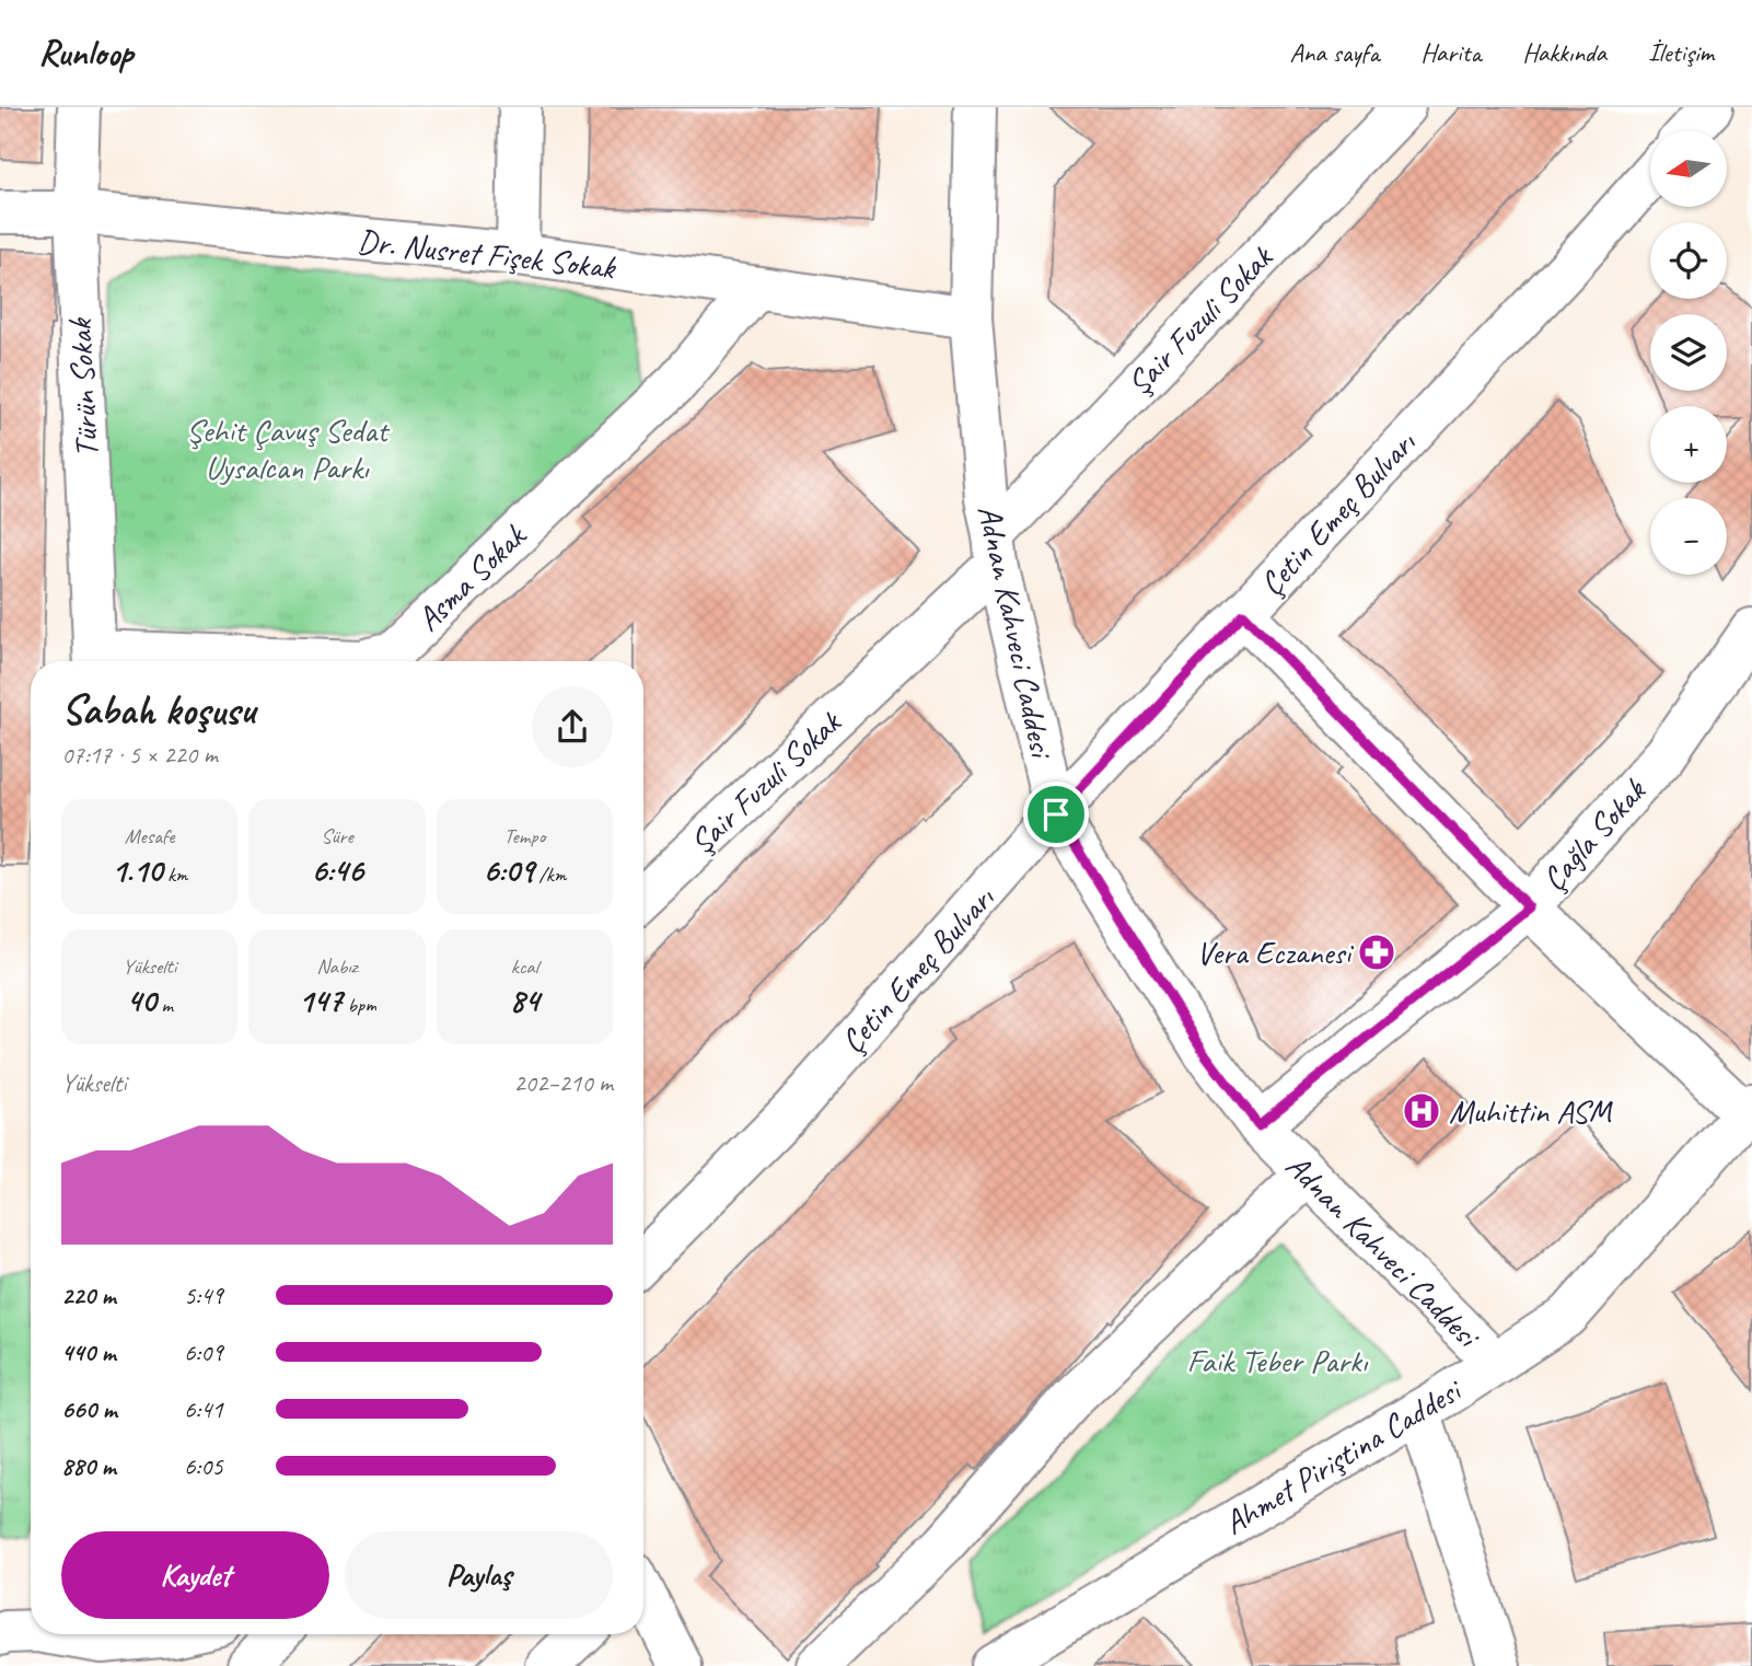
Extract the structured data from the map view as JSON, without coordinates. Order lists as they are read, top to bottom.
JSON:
{
  "streets": {
    "street": [
      "Dr. Nusret Fişek Sokak",
      "Şair Fuzuli Sokak",
      "Türün Sokak",
      "Çetin Emeç Bulvarı",
      "Asma Sokak",
      "Adnan Kahveci Caddesi",
      "Çağla Sokak",
      "Ahmet Piriştina Caddesi"
    ]
  },
  "crossings": [
    ["Dr. Nusret Fişek Sokak", "Türün Sokak"],
    ["Dr. Nusret Fişek Sokak", "Asma Sokak"],
    ["Dr. Nusret Fişek Sokak", "Adnan Kahveci Caddesi"],
    ["Şair Fuzuli Sokak", "Adnan Kahveci Caddesi"],
    ["Türün Sokak", "Asma Sokak"],
    ["Çetin Emeç Bulvarı", "Adnan Kahveci Caddesi"],
    ["Adnan Kahveci Caddesi", "Çağla Sokak"],
    ["Adnan Kahveci Caddesi", "Ahmet Piriştina Caddesi"]
  ],
  "parks": ["Şehit Çavuş Sedat Uysalcan Parkı", "Faik Teber Parkı"],
  "places": {
    "pharmacy": ["Vera Eczanesi"],
    "hospital": ["Muhittin ASM"]
  },
  "north": "left",
  "page": {
    "header": "Runloop",
    "nav": [
      "Ana sayfa",
      "Harita",
      "Hakkında",
      "İletişim"
    ],
    "map_buttons": ["+", "−"],
    "heading": ["Sabah koşusu", "07:17 · 5 × 220 m"],
    "stats": [
      ["Mesafe", "1.10 km"],
      ["Süre", "6:46"],
      ["Tempo", "6:09 /km"],
      ["Yükselti", "40 m"],
      ["Nabız", "147 bpm"],
      ["kcal", "84"]
    ],
    "chart": ["Yükselti", "202–210 m"],
    "list": [
      {
        "name": "220 m",
        "note": "5:49"
      },
      {
        "name": "440 m",
        "note": "6:09"
      },
      {
        "name": "660 m",
        "note": "6:41"
      },
      {
        "name": "880 m",
        "note": "6:05"
      }
    ],
    "buttons": ["Kaydet", "Paylaş"]
  }
}
